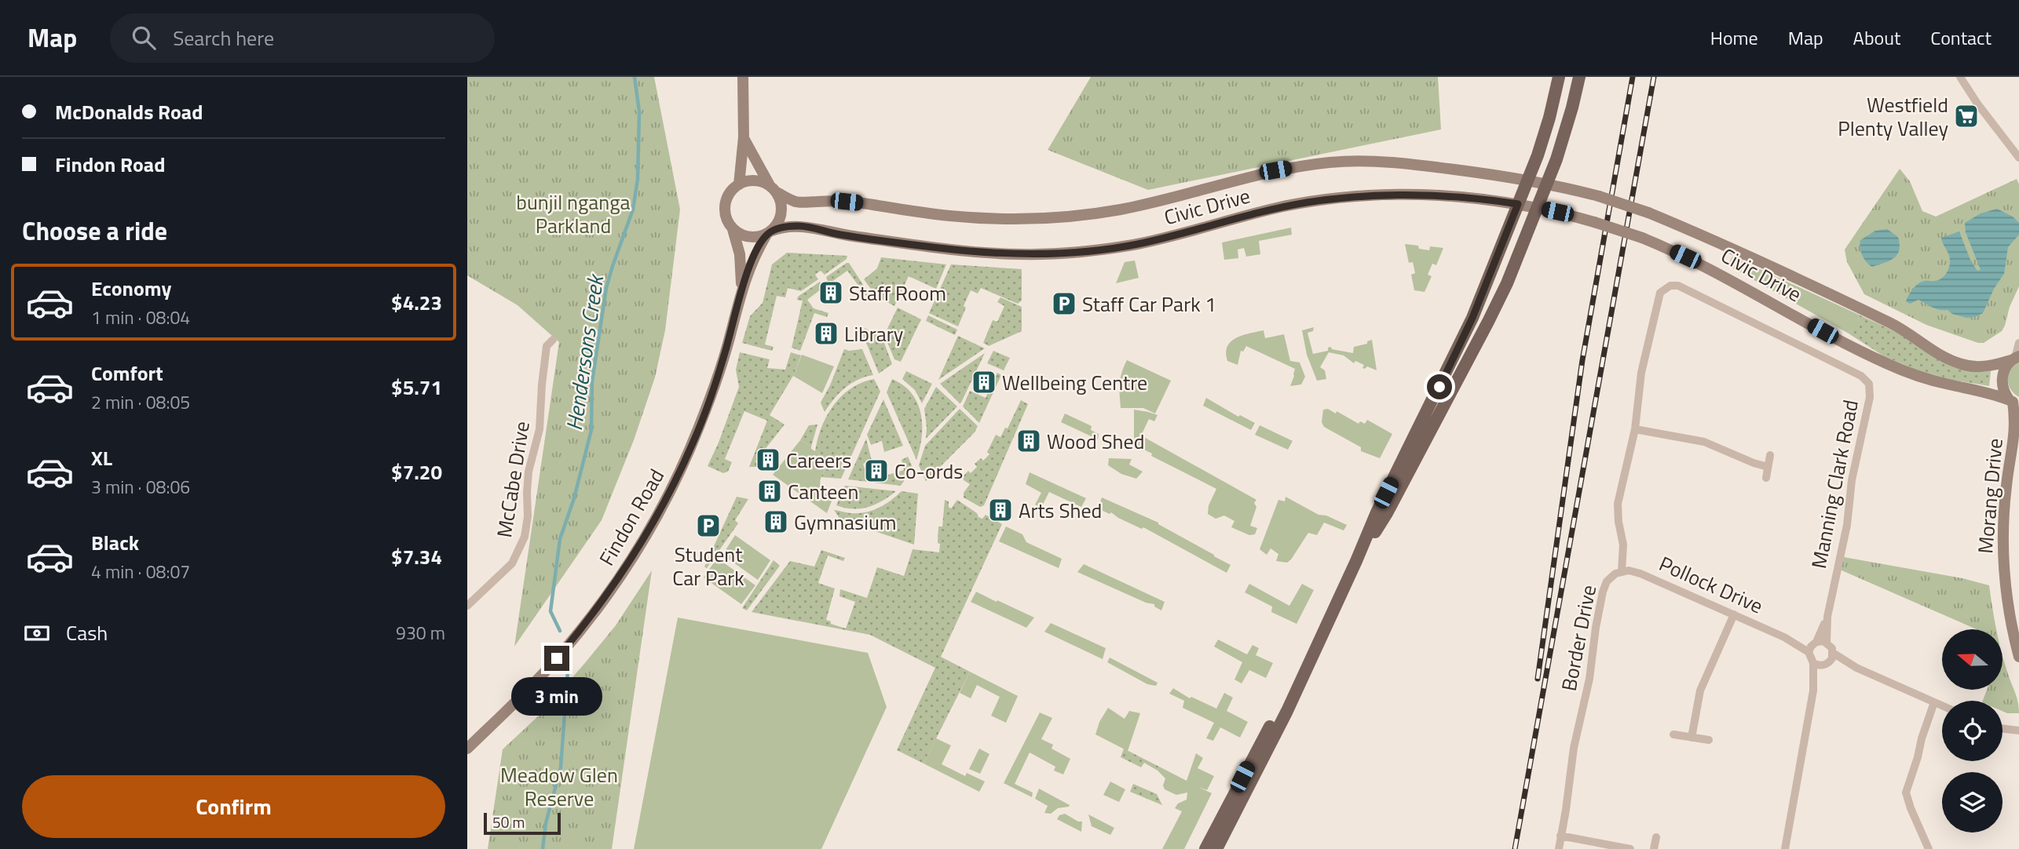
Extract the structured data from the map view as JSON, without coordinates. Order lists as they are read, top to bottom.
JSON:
{
  "streets": {
    "main road": ["Civic Drive", "Morang Drive", "Findon Road"],
    "street": [
      "McCabe Drive",
      "Manning Clark Road",
      "Pollock Drive",
      "Border Drive"
    ]
  },
  "crossings": [
    ["Civic Drive", "Morang Drive"],
    ["Civic Drive", "Findon Road"],
    ["Manning Clark Road", "Pollock Drive"],
    ["Manning Clark Road", "Border Drive"],
    ["Pollock Drive", "Border Drive"]
  ],
  "water": ["Hendersons Creek"],
  "parks": ["bunjil nganga Parkland", "Meadow Glen Reserve"],
  "places": {
    "supermarket": ["Westfield Plenty Valley"],
    "building": [
      "Staff Room",
      "Library",
      "Wellbeing Centre",
      "Wood Shed",
      "Careers",
      "Co-ords",
      "Canteen",
      "Arts Shed",
      "Gymnasium"
    ],
    "parking": ["Staff Car Park 1", "Student Car Park"]
  },
  "scale_bar": "50 m",
  "north": "left",
  "page": {
    "header": "Map",
    "search": "Search here",
    "nav": [
      "Home",
      "Map",
      "About",
      "Contact"
    ],
    "banner": ["McDonalds Road", "Findon Road"],
    "heading": "Choose a ride",
    "list": [
      {
        "name": "Economy",
        "note": "1 min · 08:04",
        "value": "$4.23"
      },
      {
        "name": "Comfort",
        "note": "2 min · 08:05",
        "value": "$5.71"
      },
      {
        "name": "XL",
        "note": "3 min · 08:06",
        "value": "$7.20"
      },
      {
        "name": "Black",
        "note": "4 min · 08:07",
        "value": "$7.34"
      }
    ],
    "pay": ["Cash", "930 m"],
    "bubble": "3 min",
    "buttons": "Confirm",
    "scale": "50 m"
  }
}
